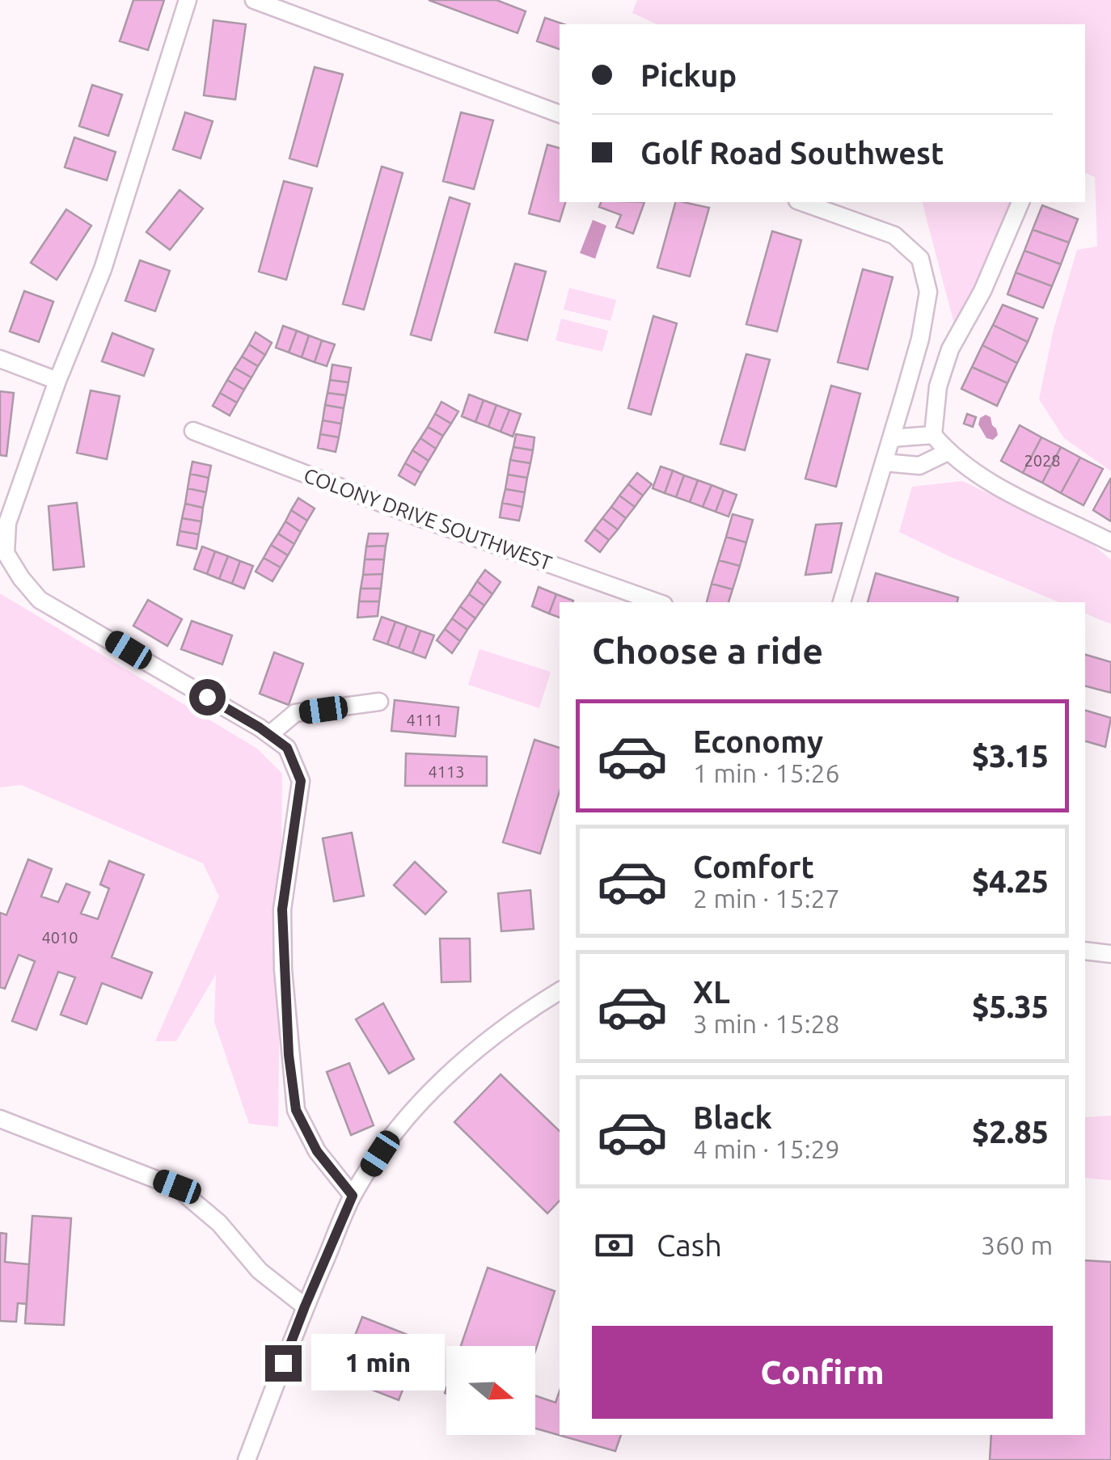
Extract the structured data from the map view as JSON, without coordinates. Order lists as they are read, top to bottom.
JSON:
{
  "streets": {
    "street": ["COLONY DRIVE SOUTHWEST"]
  },
  "house_numbers": [
    "2028",
    "4111",
    "4113",
    "4010"
  ],
  "north": "right",
  "page": {
    "banner": ["Pickup", "Golf Road Southwest"],
    "heading": "Choose a ride",
    "list": [
      {
        "name": "Economy",
        "note": "1 min · 15:26",
        "value": "$3.15"
      },
      {
        "name": "Comfort",
        "note": "2 min · 15:27",
        "value": "$4.25"
      },
      {
        "name": "XL",
        "note": "3 min · 15:28",
        "value": "$5.35"
      },
      {
        "name": "Black",
        "note": "4 min · 15:29",
        "value": "$2.85"
      }
    ],
    "pay": ["Cash", "360 m"],
    "buttons": "Confirm",
    "bubble": "1 min"
  }
}
